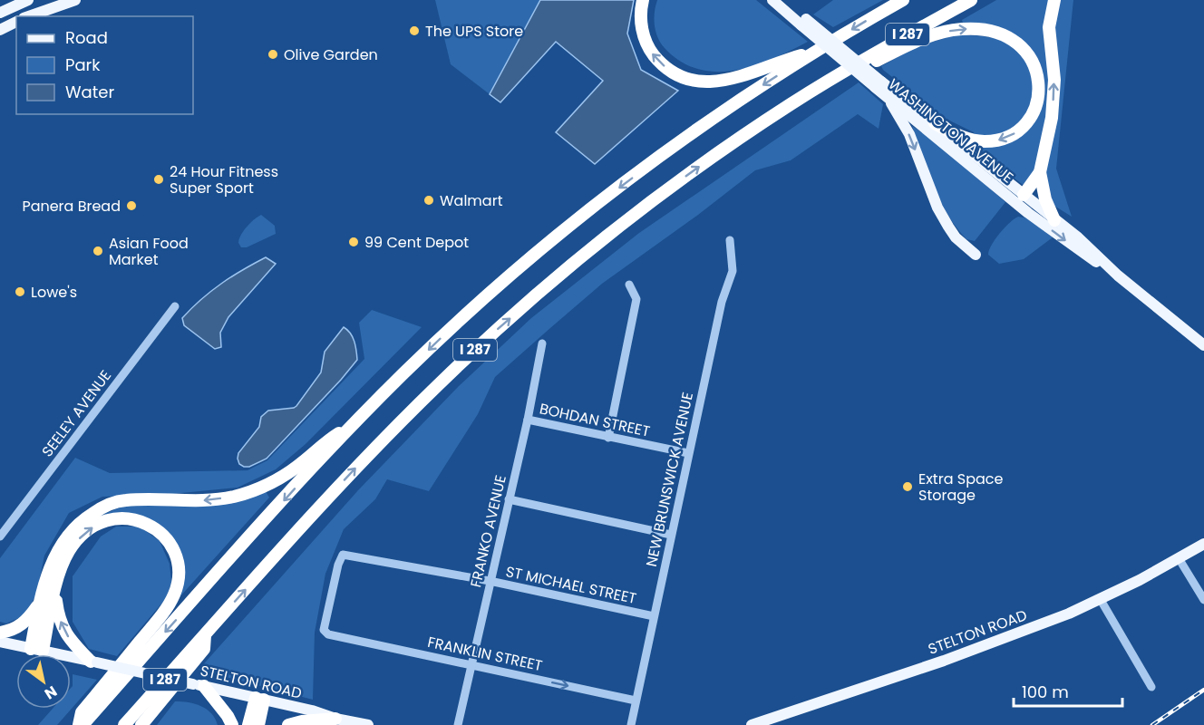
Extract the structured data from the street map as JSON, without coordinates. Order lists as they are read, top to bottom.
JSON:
{
  "streets": {
    "highway": ["I 287"],
    "main road": ["WASHINGTON AVENUE", "STELTON ROAD"],
    "street": [
      "SEELEY AVENUE",
      "BOHDAN STREET",
      "NEW BRUNSWICK AVENUE",
      "FRANKO AVENUE",
      "ST MICHAEL STREET",
      "FRANKLIN STREET"
    ]
  },
  "crossings": [
    ["BOHDAN STREET", "NEW BRUNSWICK AVENUE"],
    ["BOHDAN STREET", "FRANKO AVENUE"],
    ["NEW BRUNSWICK AVENUE", "ST MICHAEL STREET"],
    ["NEW BRUNSWICK AVENUE", "FRANKLIN STREET"],
    ["FRANKO AVENUE", "ST MICHAEL STREET"],
    ["FRANKO AVENUE", "FRANKLIN STREET"],
    ["ST MICHAEL STREET", "FRANKLIN STREET"]
  ],
  "one_way": ["FRANKLIN STREET"],
  "places": [
    "The UPS Store",
    "Olive Garden",
    "24 Hour Fitness Super Sport",
    "Walmart",
    "Panera Bread",
    "99 Cent Depot",
    "Asian Food Market",
    "Lowe's",
    "Extra Space Storage"
  ],
  "legend": ["Road", "Park", "Water"],
  "scale_bar": "100 m",
  "north": "bottom right"
}
